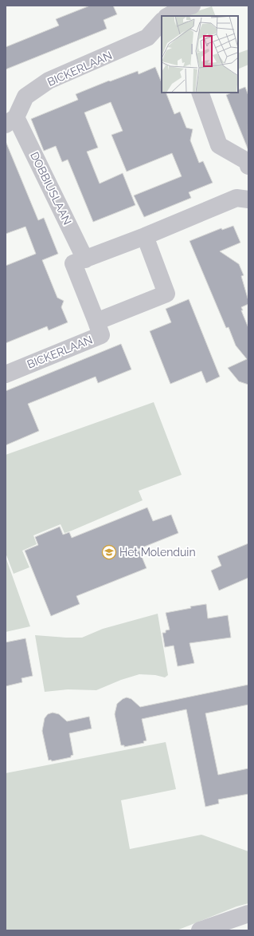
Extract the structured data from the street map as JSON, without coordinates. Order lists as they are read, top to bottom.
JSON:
{
  "streets": {
    "street": ["BICKERLAAN", "DOBBIUSLAAN"]
  },
  "crossings": [
    ["BICKERLAAN", "DOBBIUSLAAN"]
  ],
  "places": {
    "school or university": ["Het Molenduin"]
  }
}
